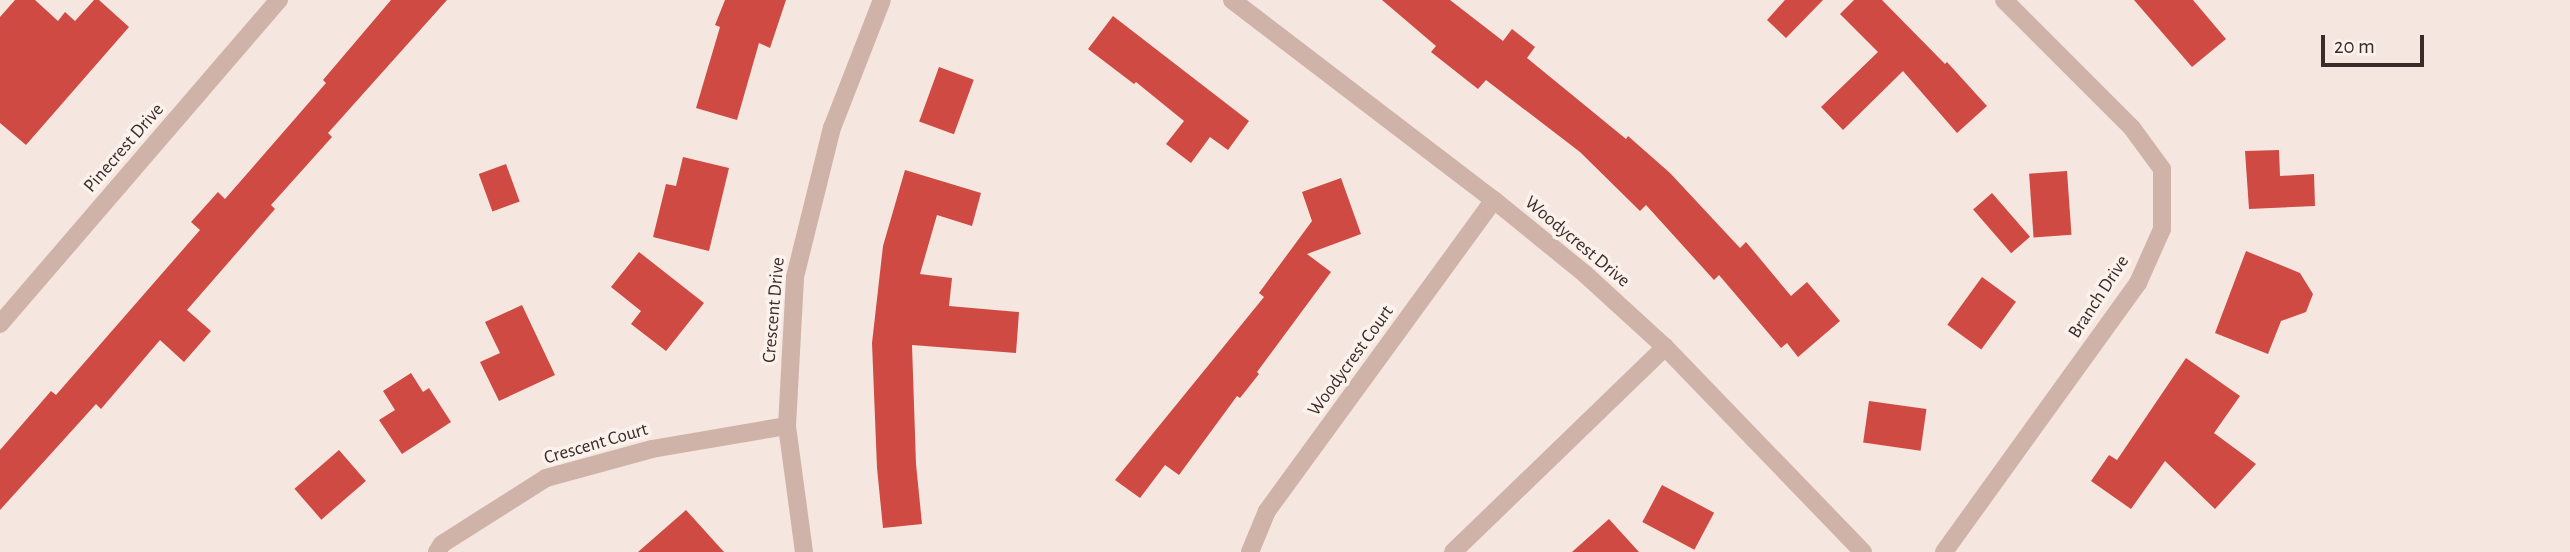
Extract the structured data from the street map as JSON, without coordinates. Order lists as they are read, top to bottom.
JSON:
{
  "streets": {
    "street": [
      "Pinecrest Drive",
      "Woodycrest Drive",
      "Branch Drive",
      "Crescent Drive",
      "Woodycrest Court",
      "Crescent Court"
    ]
  },
  "crossings": [
    ["Woodycrest Drive", "Woodycrest Court"],
    ["Crescent Drive", "Crescent Court"]
  ],
  "scale_bar": "20 m"
}
